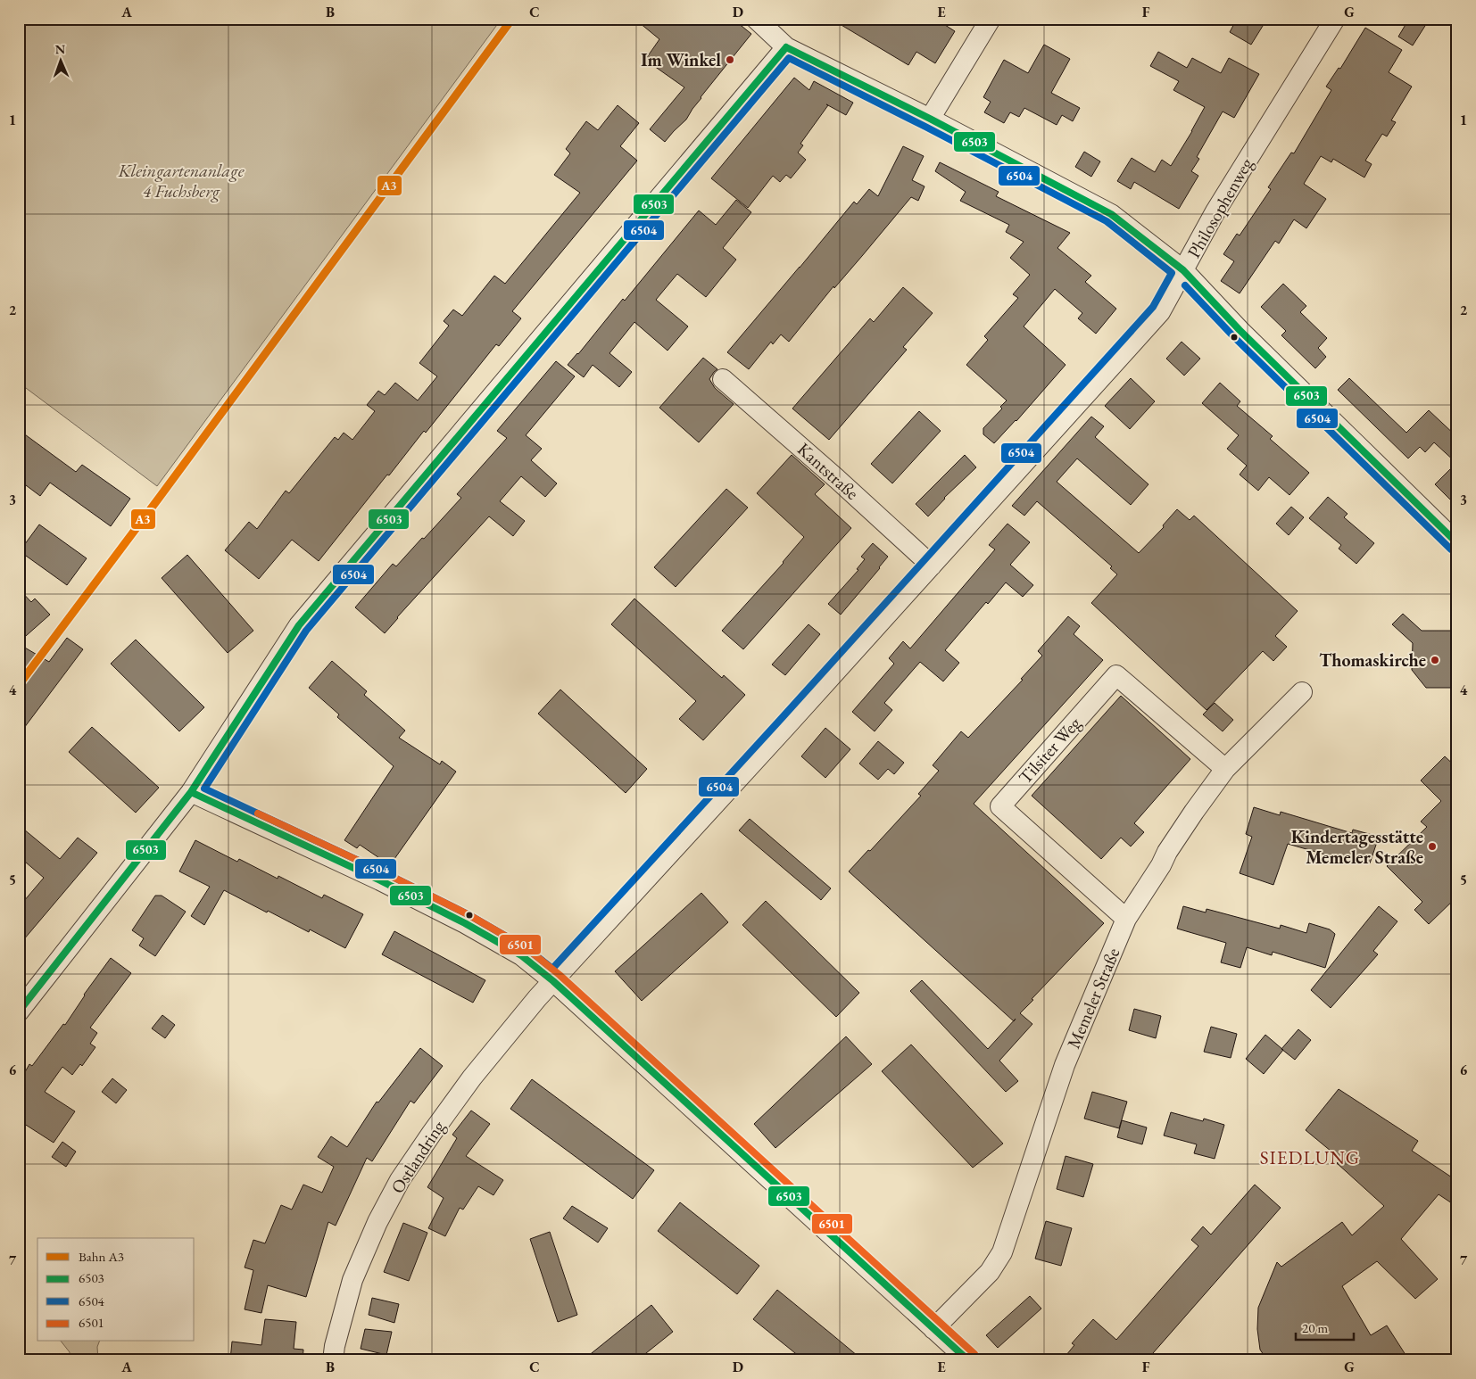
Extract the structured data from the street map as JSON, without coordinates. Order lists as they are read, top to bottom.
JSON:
{
  "streets": {
    "street": [
      "Philosophenweg",
      "Kantstraße",
      "Tilsiter Weg",
      "Memeler Straße",
      "Ostlandring"
    ]
  },
  "crossings": [
    ["Philosophenweg", "Kantstraße"],
    ["Philosophenweg", "Ostlandring"],
    ["Tilsiter Weg", "Memeler Straße"]
  ],
  "districts": ["SIEDLUNG"],
  "parks": ["Kleingartenanlage 4 Fuchsberg"],
  "places": ["Im Winkel", "Thomaskirche", "Kindertagesstätte Memeler Straße"],
  "lines": [
    "rail line A3",
    "transit line 6503",
    "transit line 6504",
    "transit line 6501"
  ],
  "legend": [
    "Bahn A3",
    "6503",
    "6504",
    "6501"
  ],
  "scale_bar": "20 m",
  "north": "top",
  "grid": {
    "columns": [
      "A",
      "B",
      "C",
      "D",
      "E",
      "F",
      "G"
    ],
    "rows": [
      "1",
      "2",
      "3",
      "4",
      "5",
      "6",
      "7"
    ]
  }
}
